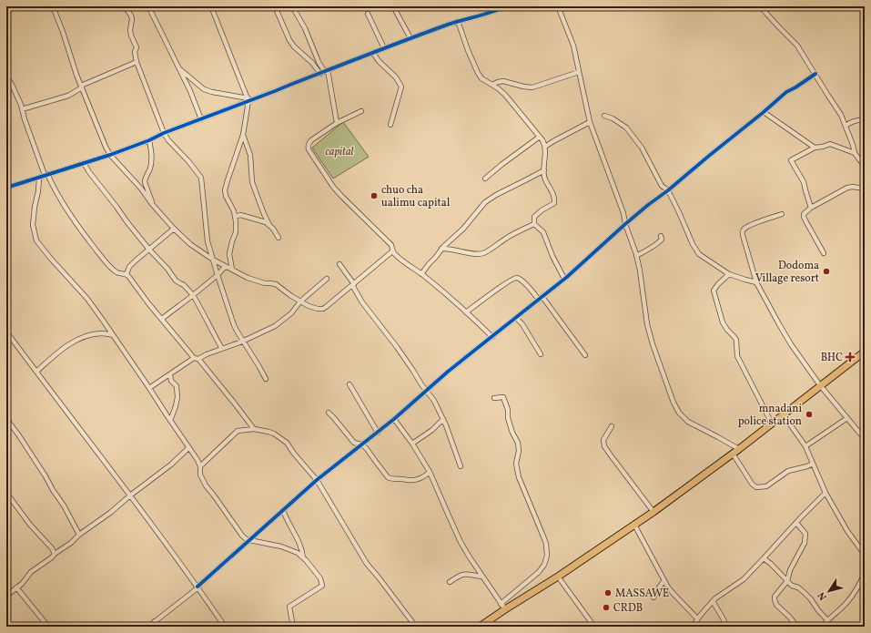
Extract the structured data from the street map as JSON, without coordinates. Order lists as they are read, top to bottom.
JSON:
{
  "parks": ["capital"],
  "places": {
    "other": [
      "chuo cha ualimu capital",
      "Dodoma Village resort",
      "mnadani police station",
      "MASSAWE",
      "CRDB"
    ],
    "health": ["BHC"]
  },
  "north": "bottom left"
}
